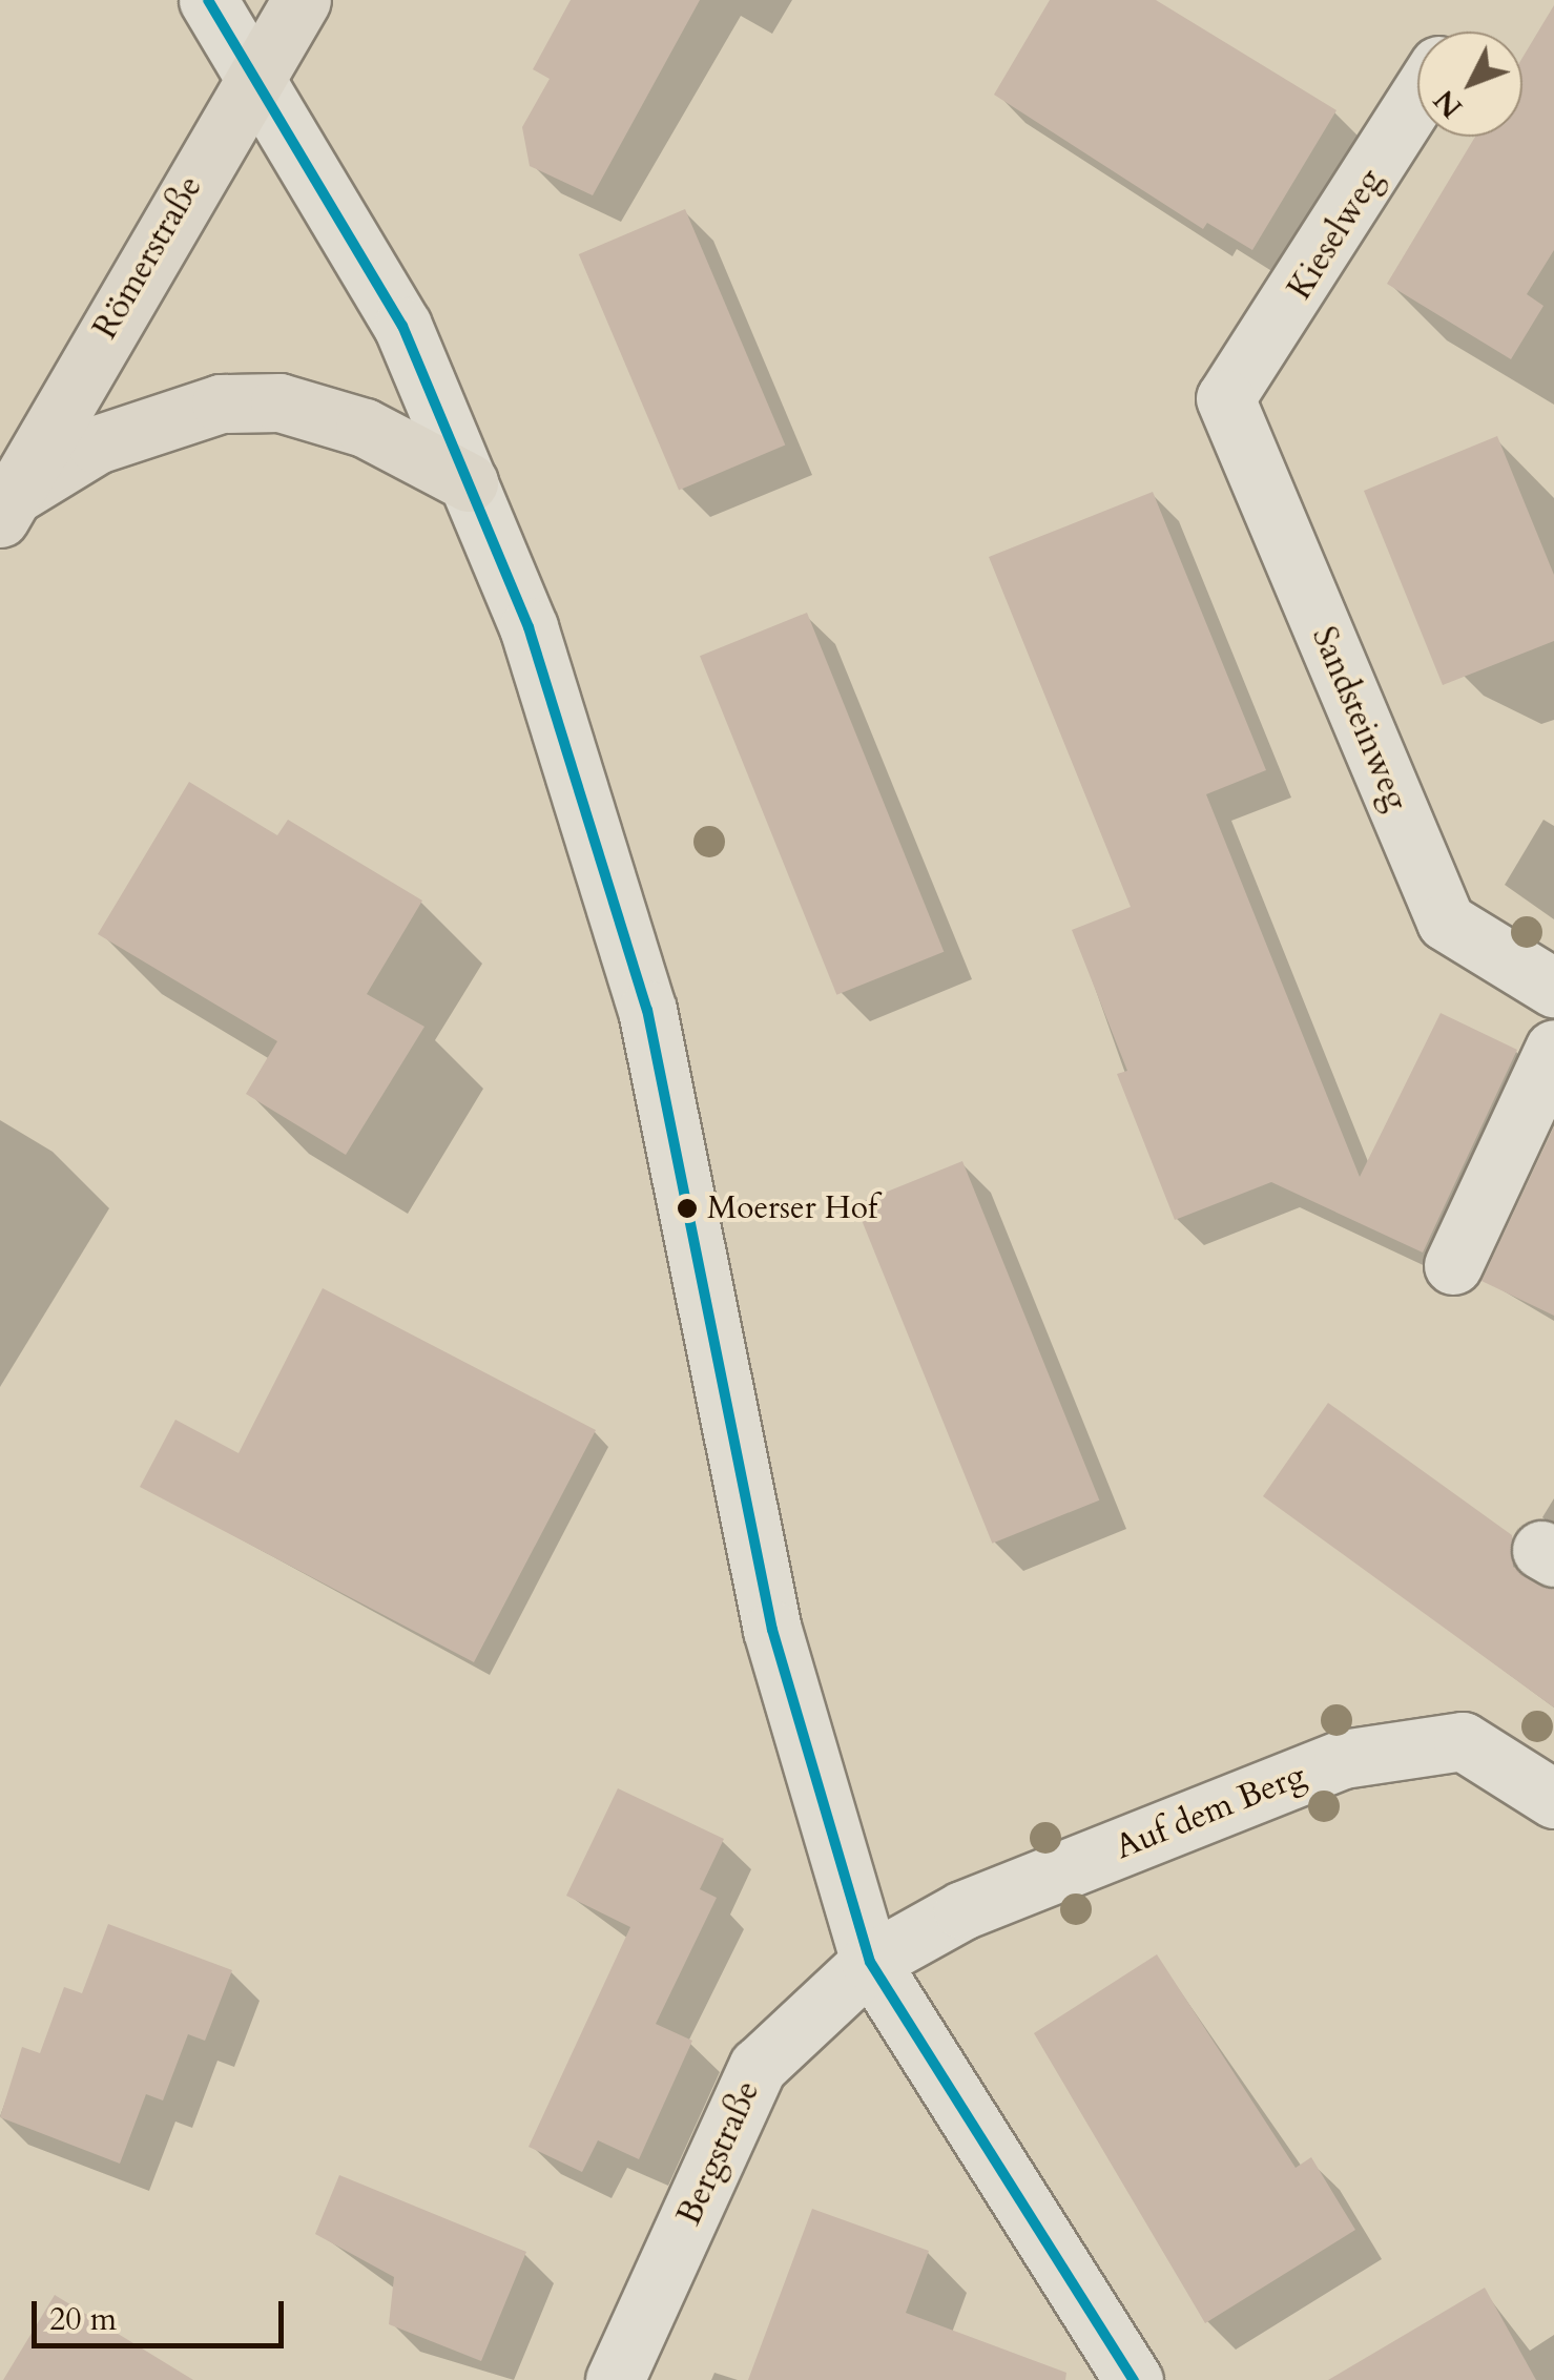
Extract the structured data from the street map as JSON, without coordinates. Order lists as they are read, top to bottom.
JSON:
{
  "streets": {
    "main road": ["Römerstraße"],
    "street": [
      "Kieselweg",
      "Sandsteinweg",
      "Auf dem Berg",
      "Bergstraße"
    ]
  },
  "crossings": [
    ["Kieselweg", "Sandsteinweg"],
    ["Auf dem Berg", "Bergstraße"]
  ],
  "places": ["Moerser Hof"],
  "scale_bar": "20 m",
  "north": "bottom left"
}
